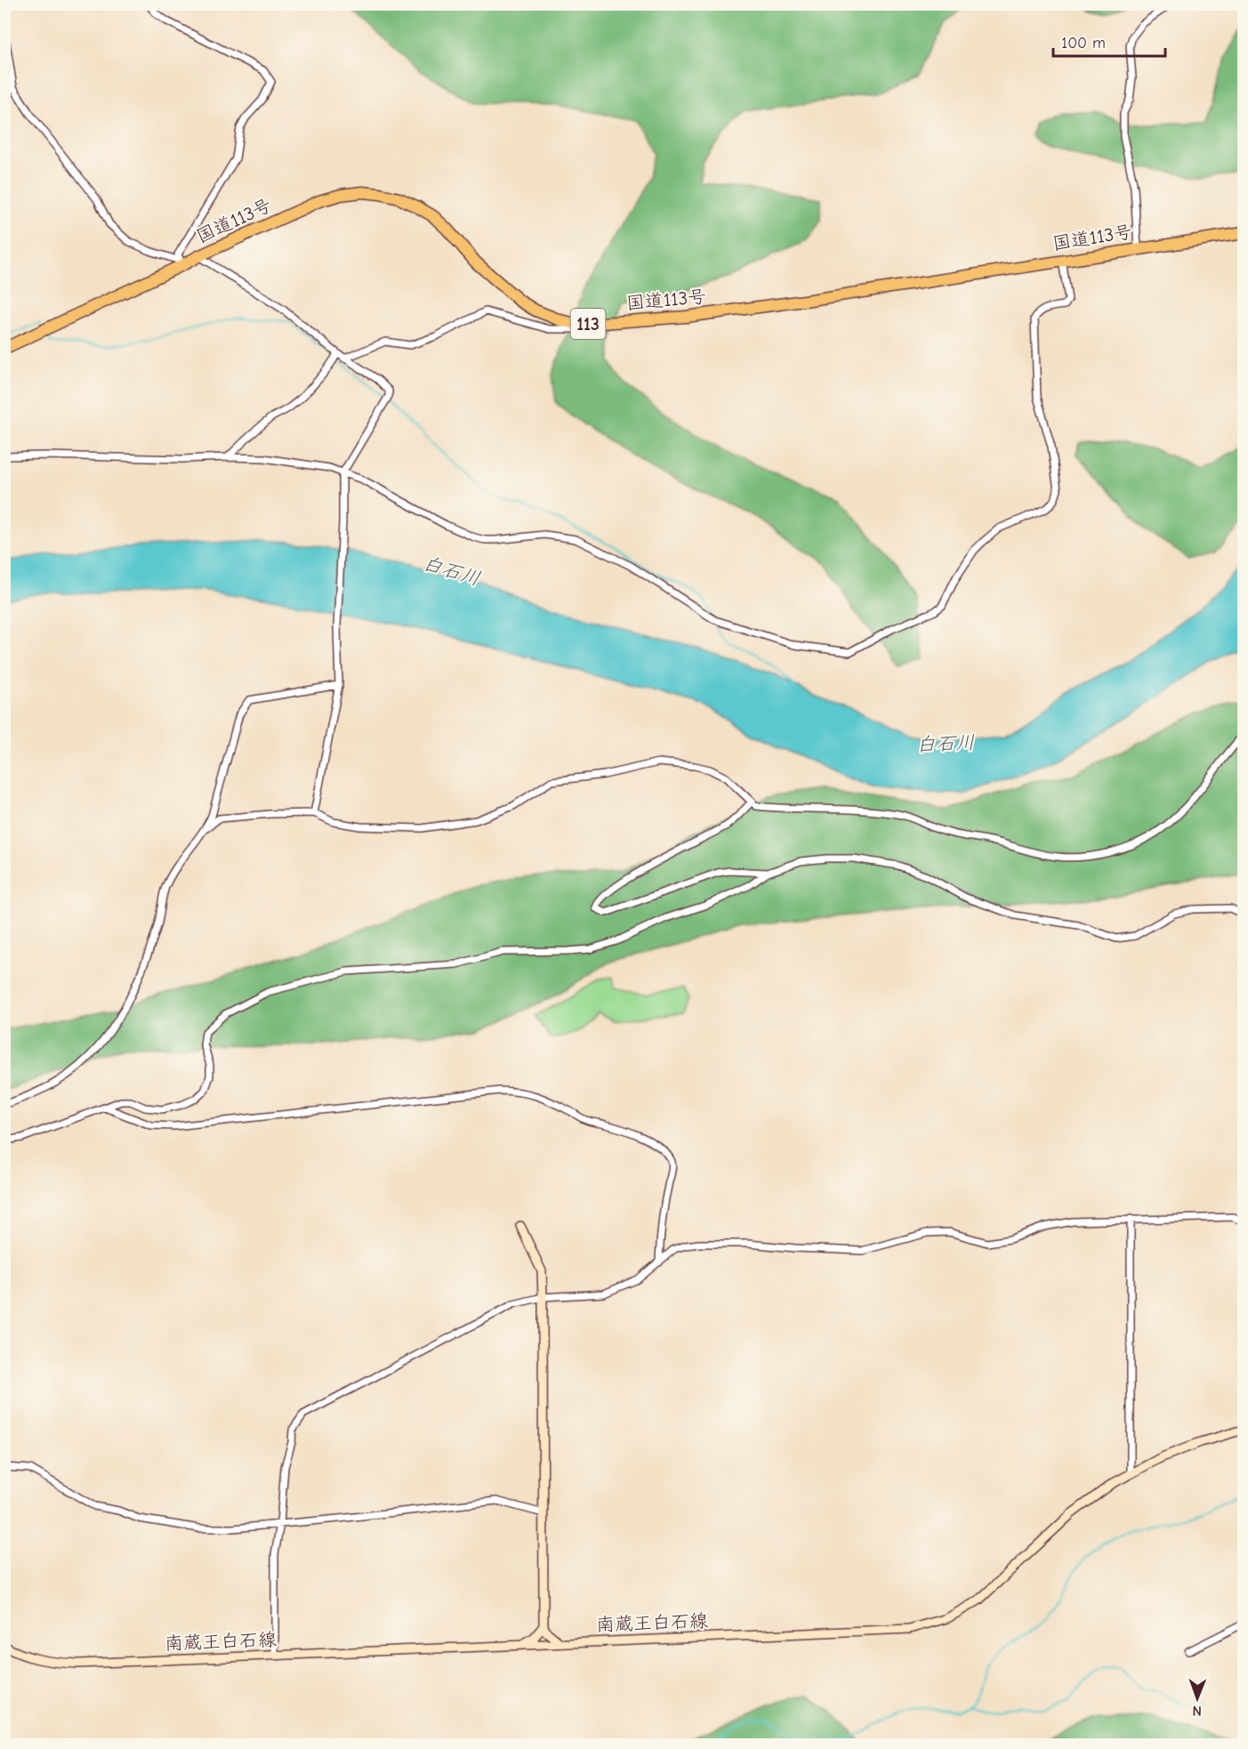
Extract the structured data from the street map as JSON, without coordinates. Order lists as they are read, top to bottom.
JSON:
{
  "streets": {
    "highway": ["国道113号", "113"],
    "main road": ["南蔵王白石線"]
  },
  "water": ["白石川"],
  "scale_bar": "100 m",
  "north": "bottom"
}
